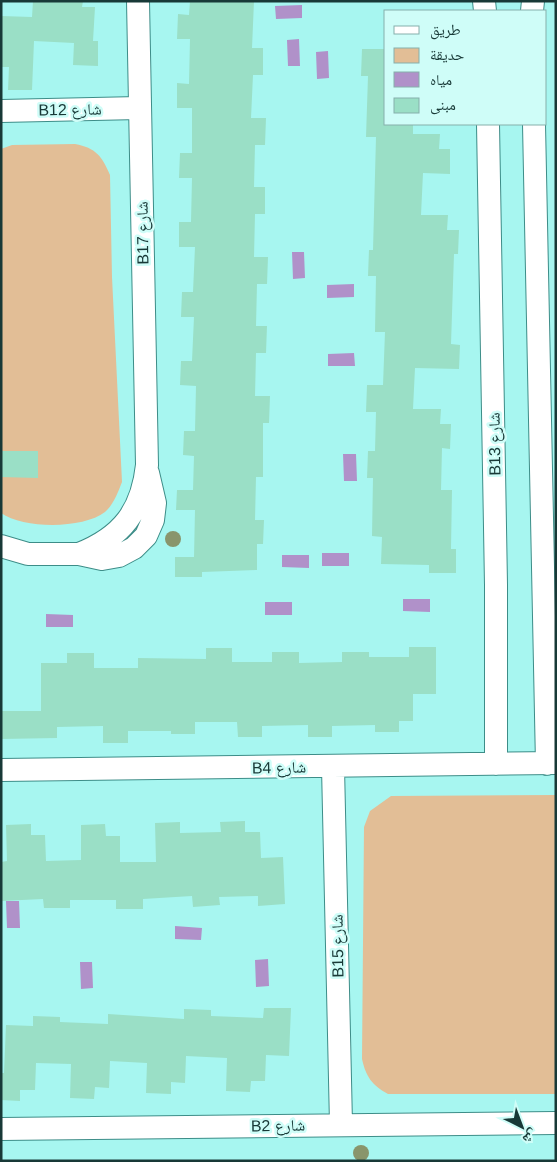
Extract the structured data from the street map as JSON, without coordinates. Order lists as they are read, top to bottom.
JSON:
{
  "streets": {
    "street": [
      "B12 شارع",
      "B17 شارع",
      "B13 شارع",
      "B4 شارع",
      "B15 شارع",
      "B2 شارع"
    ]
  },
  "crossings": [
    ["B12 شارع", "B17 شارع"],
    ["B13 شارع", "B4 شارع"],
    ["B4 شارع", "B15 شارع"],
    ["B15 شارع", "B2 شارع"]
  ],
  "legend": [
    "طريق",
    "حديقة",
    "مياه",
    "مبنى"
  ],
  "north": "bottom right"
}
